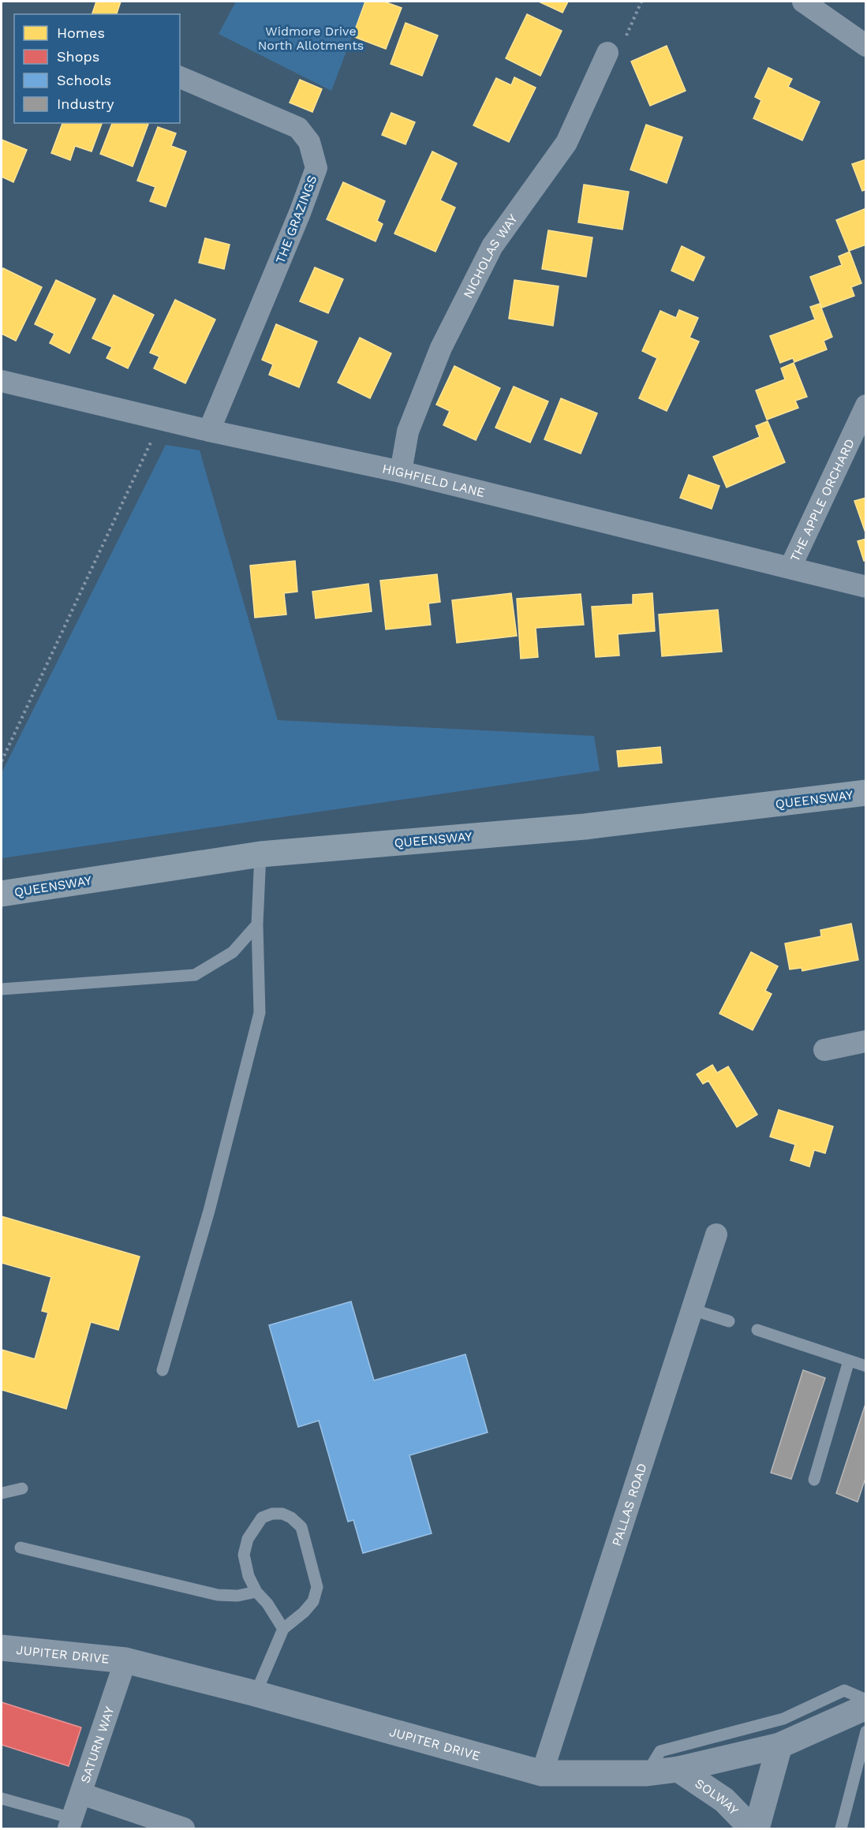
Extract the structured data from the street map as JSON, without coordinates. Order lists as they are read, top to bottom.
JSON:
{
  "streets": {
    "main road": ["QUEENSWAY"],
    "street": [
      "THE GRAZINGS",
      "NICHOLAS WAY",
      "HIGHFIELD LANE",
      "THE APPLE ORCHARD",
      "PALLAS ROAD",
      "JUPITER DRIVE",
      "SATURN WAY",
      "SOLWAY"
    ]
  },
  "crossings": [
    ["THE GRAZINGS", "HIGHFIELD LANE"],
    ["NICHOLAS WAY", "HIGHFIELD LANE"],
    ["HIGHFIELD LANE", "THE APPLE ORCHARD"],
    ["PALLAS ROAD", "JUPITER DRIVE"],
    ["JUPITER DRIVE", "SATURN WAY"],
    ["JUPITER DRIVE", "SOLWAY"]
  ],
  "parks": ["Widmore Drive North Allotments"],
  "legend": [
    "Homes",
    "Shops",
    "Schools",
    "Industry"
  ]
}
